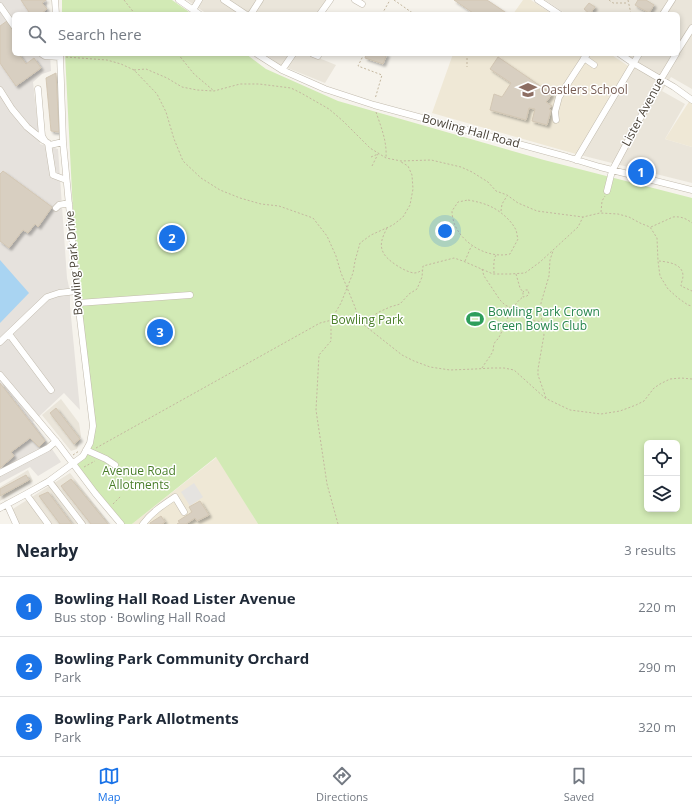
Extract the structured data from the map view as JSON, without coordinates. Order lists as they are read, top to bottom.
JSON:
{
  "streets": {
    "street": ["Lister Avenue", "Bowling Hall Road", "Bowling Park Drive"]
  },
  "crossings": [
    ["Lister Avenue", "Bowling Hall Road"]
  ],
  "parks": ["Bowling Park", "Avenue Road Allotments"],
  "places": {
    "school or university": ["Oastlers School"],
    "sports": ["Bowling Park Crown Green Bowls Club"]
  },
  "page": {
    "search": "Search here",
    "pins": ["1", "2", "3"],
    "heading": ["Nearby", "3 results"],
    "list": [
      {
        "mark": "1",
        "name": "Bowling Hall Road Lister Avenue",
        "note": "Bus stop · Bowling Hall Road",
        "value": "220 m"
      },
      {
        "mark": "2",
        "name": "Bowling Park Community Orchard",
        "note": "Park",
        "value": "290 m"
      },
      {
        "mark": "3",
        "name": "Bowling Park Allotments",
        "note": "Park",
        "value": "320 m"
      }
    ],
    "nav": ["Map", "Directions", "Saved"]
  }
}
